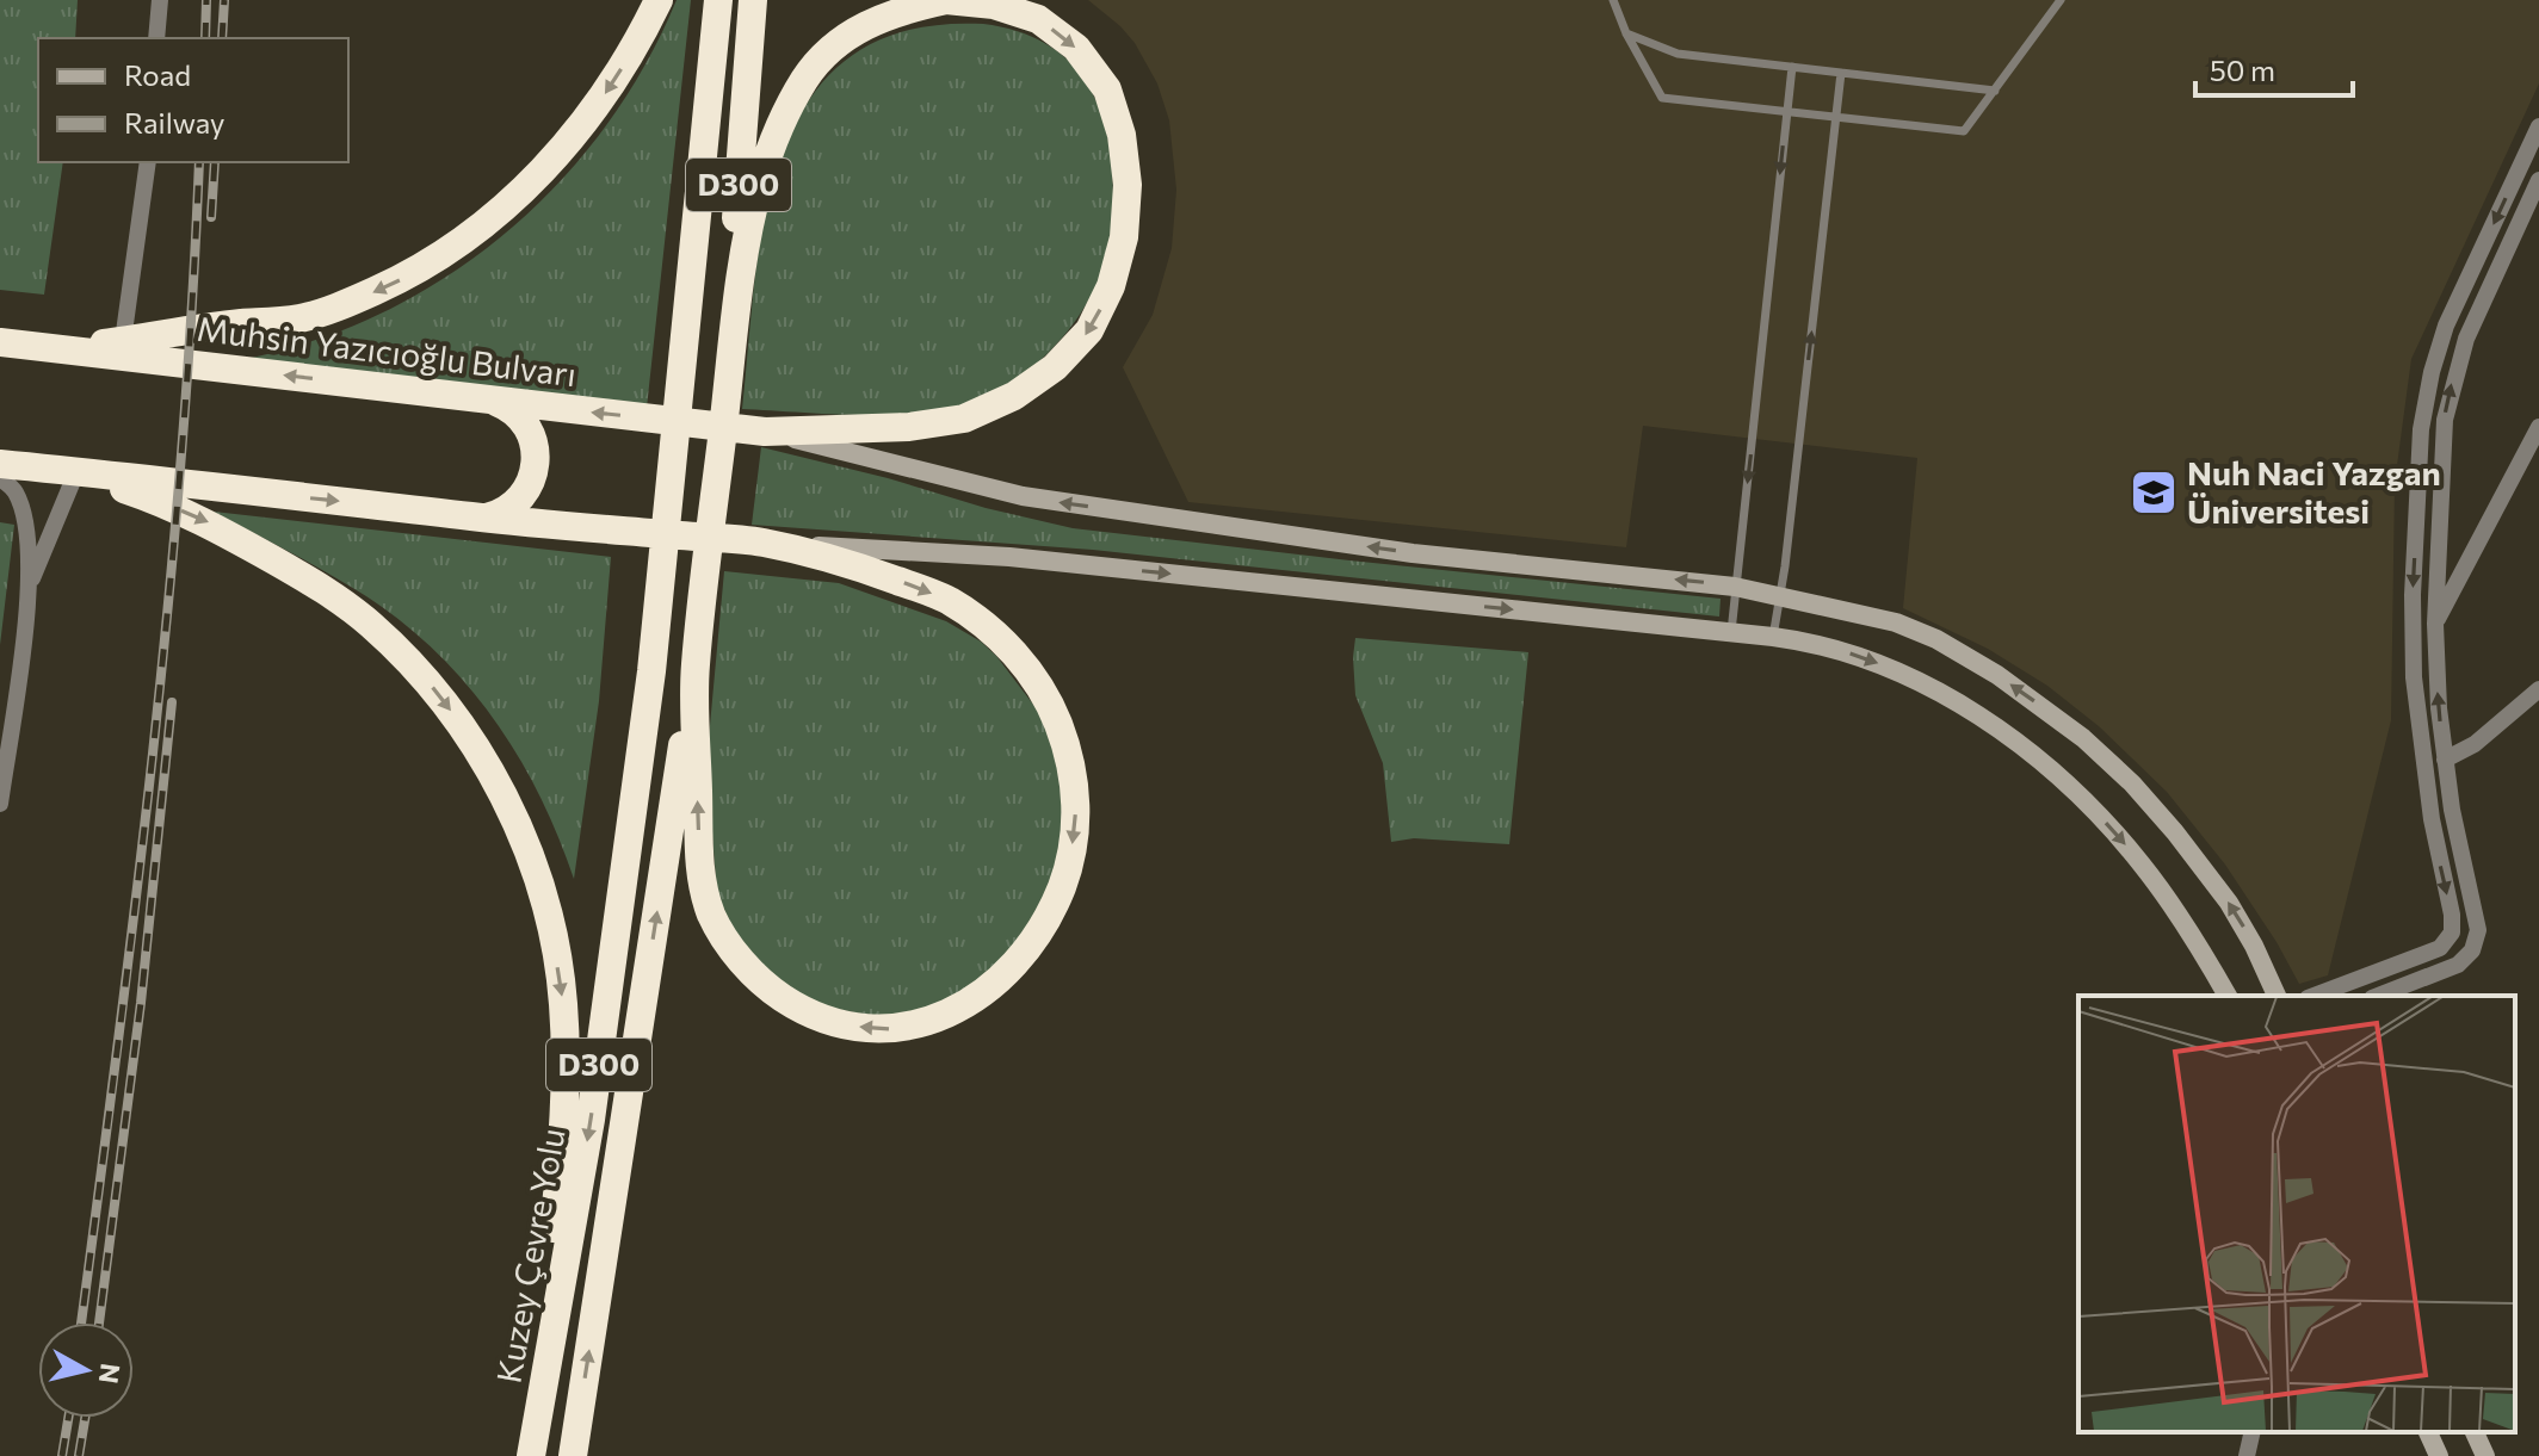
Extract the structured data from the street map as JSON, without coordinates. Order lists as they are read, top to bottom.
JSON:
{
  "streets": {
    "highway": ["D300", "Muhsin Yazıcıoğlu Bulvarı", "Kuzey Çevre Yolu"]
  },
  "crossings": [
    ["D300", "Muhsin Yazıcıoğlu Bulvarı"],
    ["D300", "Kuzey Çevre Yolu"]
  ],
  "places": {
    "school or university": ["Nuh Naci Yazgan Üniversitesi"]
  },
  "legend": ["Road", "Railway"],
  "scale_bar": "50 m",
  "north": "right"
}
